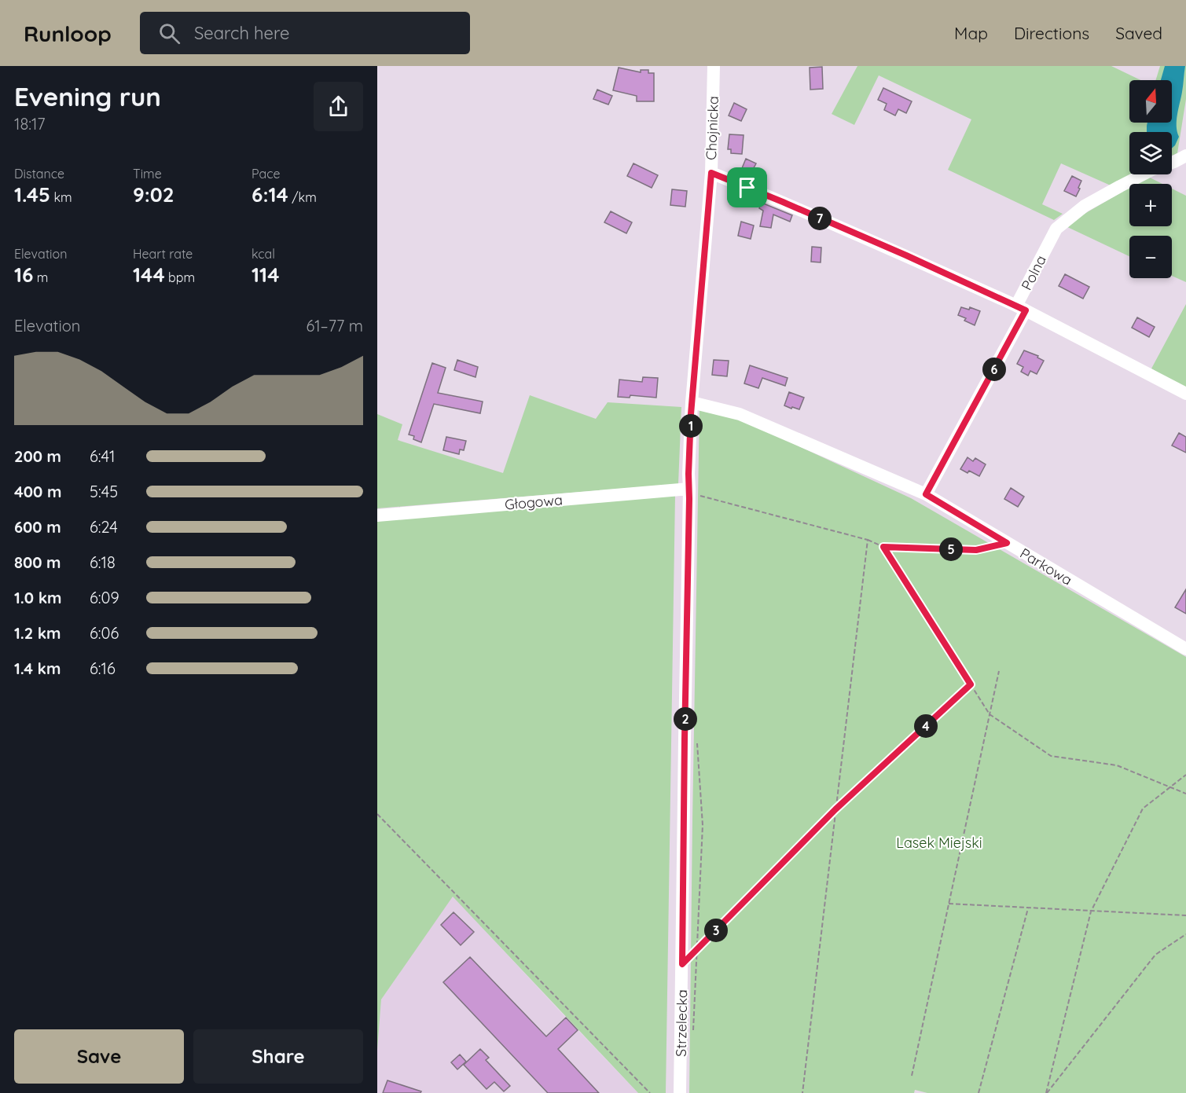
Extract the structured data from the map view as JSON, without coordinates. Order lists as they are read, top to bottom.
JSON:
{
  "streets": {
    "street": [
      "Chojnicka",
      "Polna",
      "Głogowa",
      "Parkowa",
      "Strzelecka"
    ]
  },
  "crossings": [
    ["Chojnicka", "Polna"],
    ["Chojnicka", "Strzelecka"],
    ["Głogowa", "Strzelecka"],
    ["Parkowa", "Strzelecka"]
  ],
  "parks": ["Lasek Miejski"],
  "north": "top",
  "page": {
    "header": "Runloop",
    "search": "Search here",
    "nav": ["Map", "Directions", "Saved"],
    "heading": ["Evening run", "18:17"],
    "map_buttons": ["+", "−"],
    "stats": [
      ["Distance", "1.45 km"],
      ["Time", "9:02"],
      ["Pace", "6:14 /km"],
      ["Elevation", "16 m"],
      ["Heart rate", "144 bpm"],
      ["kcal", "114"]
    ],
    "pins": [
      "7",
      "6",
      "1",
      "5",
      "2",
      "4",
      "3"
    ],
    "chart": ["Elevation", "61–77 m"],
    "list": [
      {
        "name": "200 m",
        "note": "6:41"
      },
      {
        "name": "400 m",
        "note": "5:45"
      },
      {
        "name": "600 m",
        "note": "6:24"
      },
      {
        "name": "800 m",
        "note": "6:18"
      },
      {
        "name": "1.0 km",
        "note": "6:09"
      },
      {
        "name": "1.2 km",
        "note": "6:06"
      },
      {
        "name": "1.4 km",
        "note": "6:16"
      }
    ],
    "buttons": ["Save", "Share"]
  }
}
